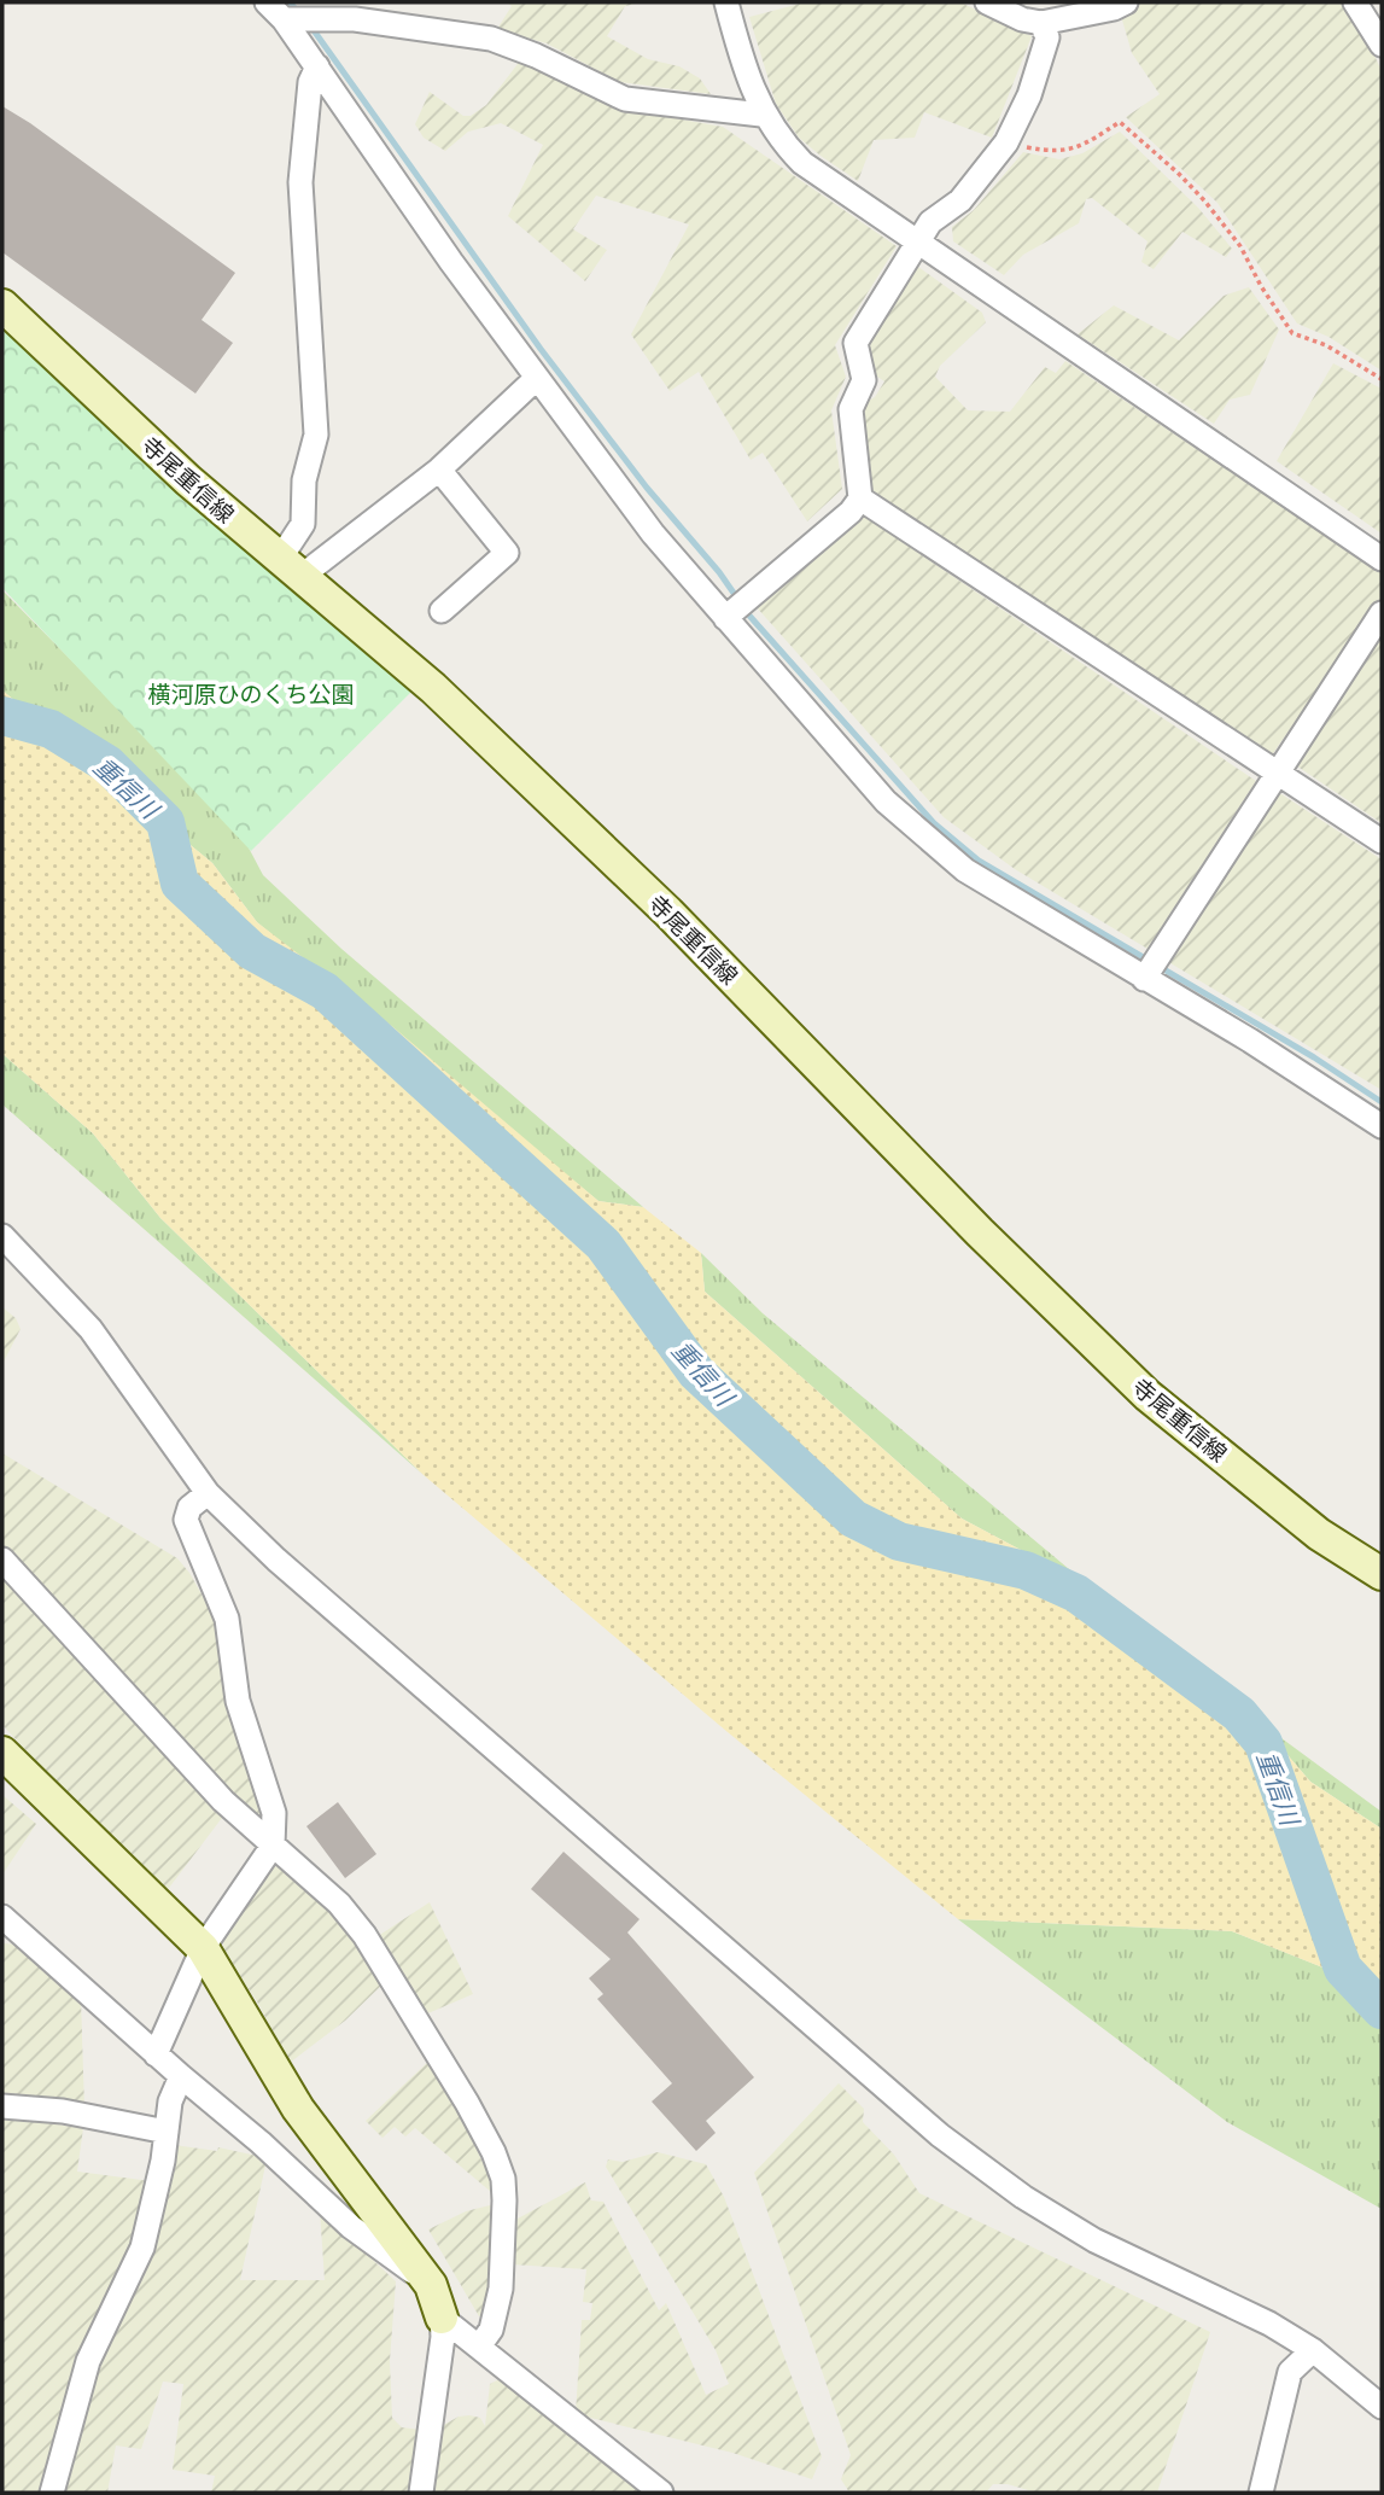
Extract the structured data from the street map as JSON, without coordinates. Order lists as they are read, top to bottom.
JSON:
{
  "streets": {
    "main road": ["寺尾重信線"]
  },
  "water": ["重信川"],
  "parks": ["横河原ひのくち公園"]
}
